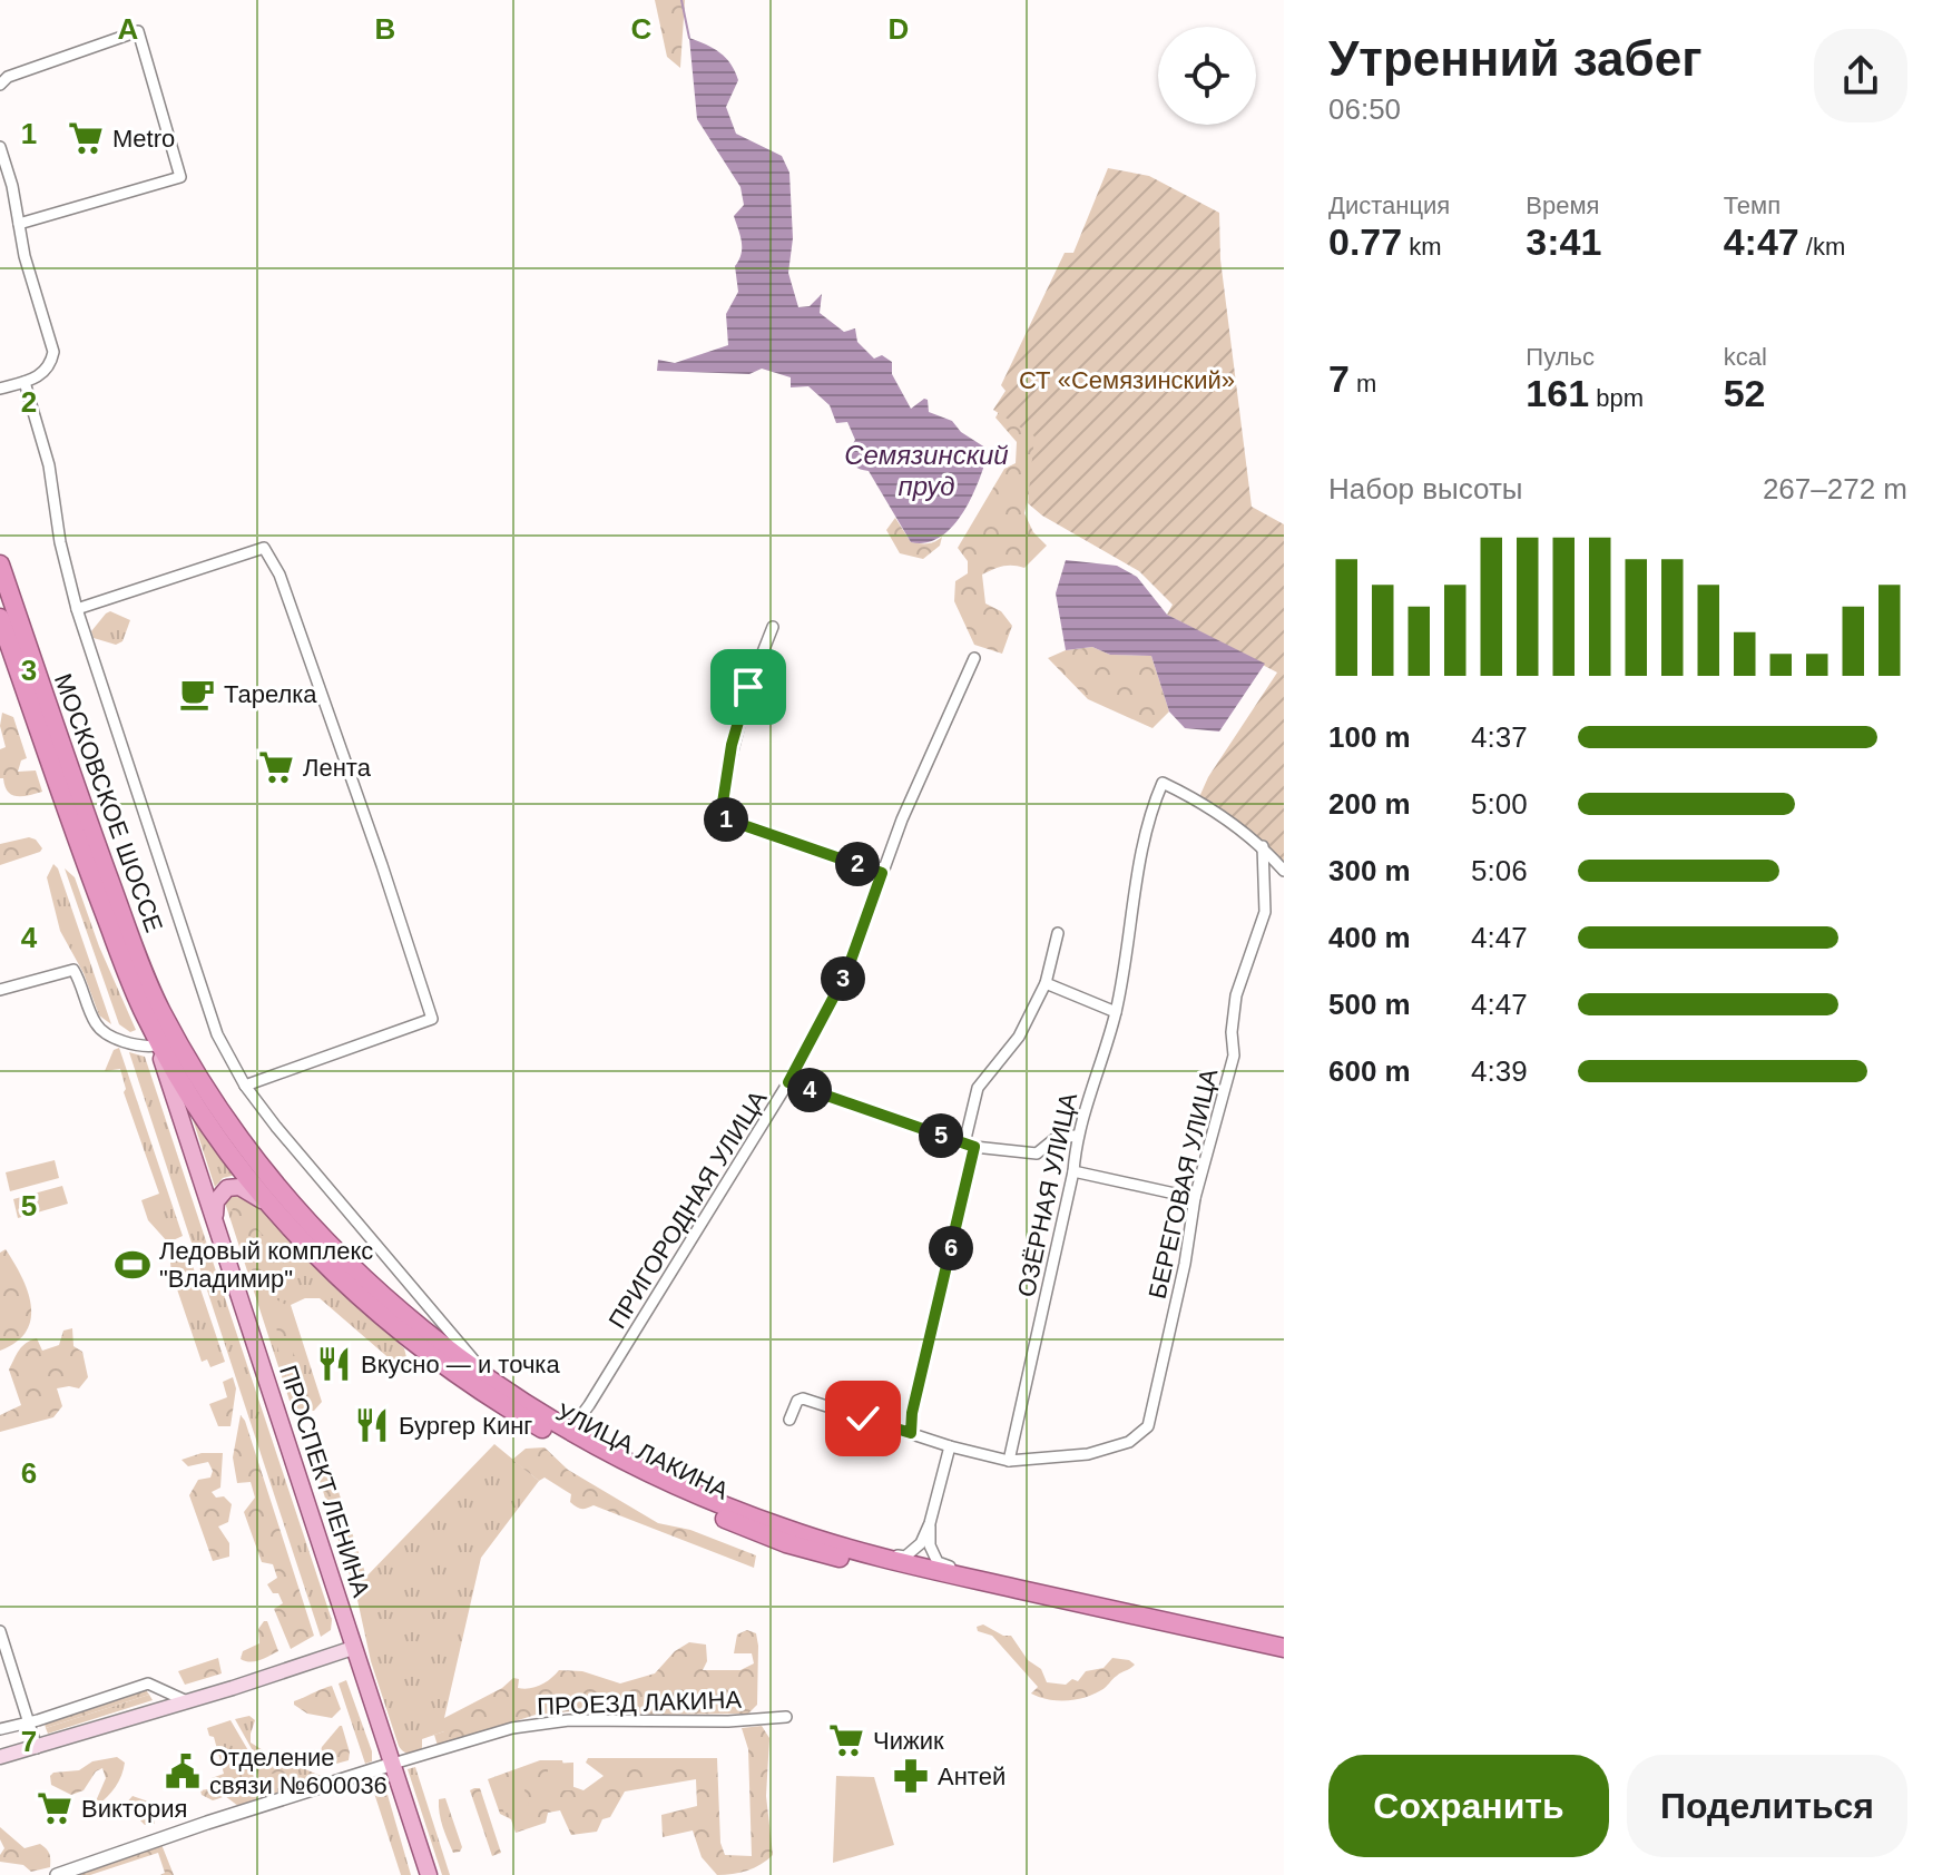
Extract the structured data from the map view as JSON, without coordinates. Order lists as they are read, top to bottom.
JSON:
{
  "streets": {
    "highway": ["МОСКОВСКОЕ ШОССЕ", "УЛИЦА ЛАКИНА"],
    "main road": ["ПРОСПЕКТ ЛЕНИНА"],
    "street": [
      "БЕРЕГОВАЯ УЛИЦА",
      "ОЗЁРНАЯ УЛИЦА",
      "ПРИГОРОДНАЯ УЛИЦА",
      "ПРОЕЗД ЛАКИНА"
    ]
  },
  "crossings": [
    ["МОСКОВСКОЕ ШОССЕ", "УЛИЦА ЛАКИНА"],
    ["БЕРЕГОВАЯ УЛИЦА", "ОЗЁРНАЯ УЛИЦА"],
    ["ПРИГОРОДНАЯ УЛИЦА", "УЛИЦА ЛАКИНА"],
    ["УЛИЦА ЛАКИНА", "ПРОСПЕКТ ЛЕНИНА"],
    ["ПРОСПЕКТ ЛЕНИНА", "ПРОЕЗД ЛАКИНА"]
  ],
  "water": ["Семязинский пруд"],
  "parks": ["СТ «Семязинский»"],
  "places": {
    "supermarket": [
      "Metro",
      "Лента",
      "Чижик",
      "Виктория"
    ],
    "cafe": ["Тарелка"],
    "sports": ["Ледовый комплекс \"Владимир\""],
    "restaurant": ["Вкусно — и точка", "Бургер Кинг"],
    "public building": ["Отделение связи №600036"],
    "pharmacy": ["Антей"]
  },
  "page": {
    "heading": ["Утренний забег", "06:50"],
    "stats": [
      ["Дистанция", "0.77 km"],
      ["Время", "3:41"],
      ["Темп", "4:47 /km"],
      ["7 m"],
      ["Пульс", "161 bpm"],
      ["kcal", "52"]
    ],
    "chart": ["Набор высоты", "267–272 m"],
    "list": [
      {
        "name": "100 m",
        "note": "4:37"
      },
      {
        "name": "200 m",
        "note": "5:00"
      },
      {
        "name": "300 m",
        "note": "5:06"
      },
      {
        "name": "400 m",
        "note": "4:47"
      },
      {
        "name": "500 m",
        "note": "4:47"
      },
      {
        "name": "600 m",
        "note": "4:39"
      }
    ],
    "pins": [
      "1",
      "2",
      "3",
      "4",
      "5",
      "6"
    ],
    "buttons": ["Сохранить", "Поделиться"]
  },
  "grid": {
    "columns": [
      "A",
      "B",
      "C",
      "D"
    ],
    "rows": [
      "1",
      "2",
      "3",
      "4",
      "5",
      "6",
      "7"
    ]
  }
}
